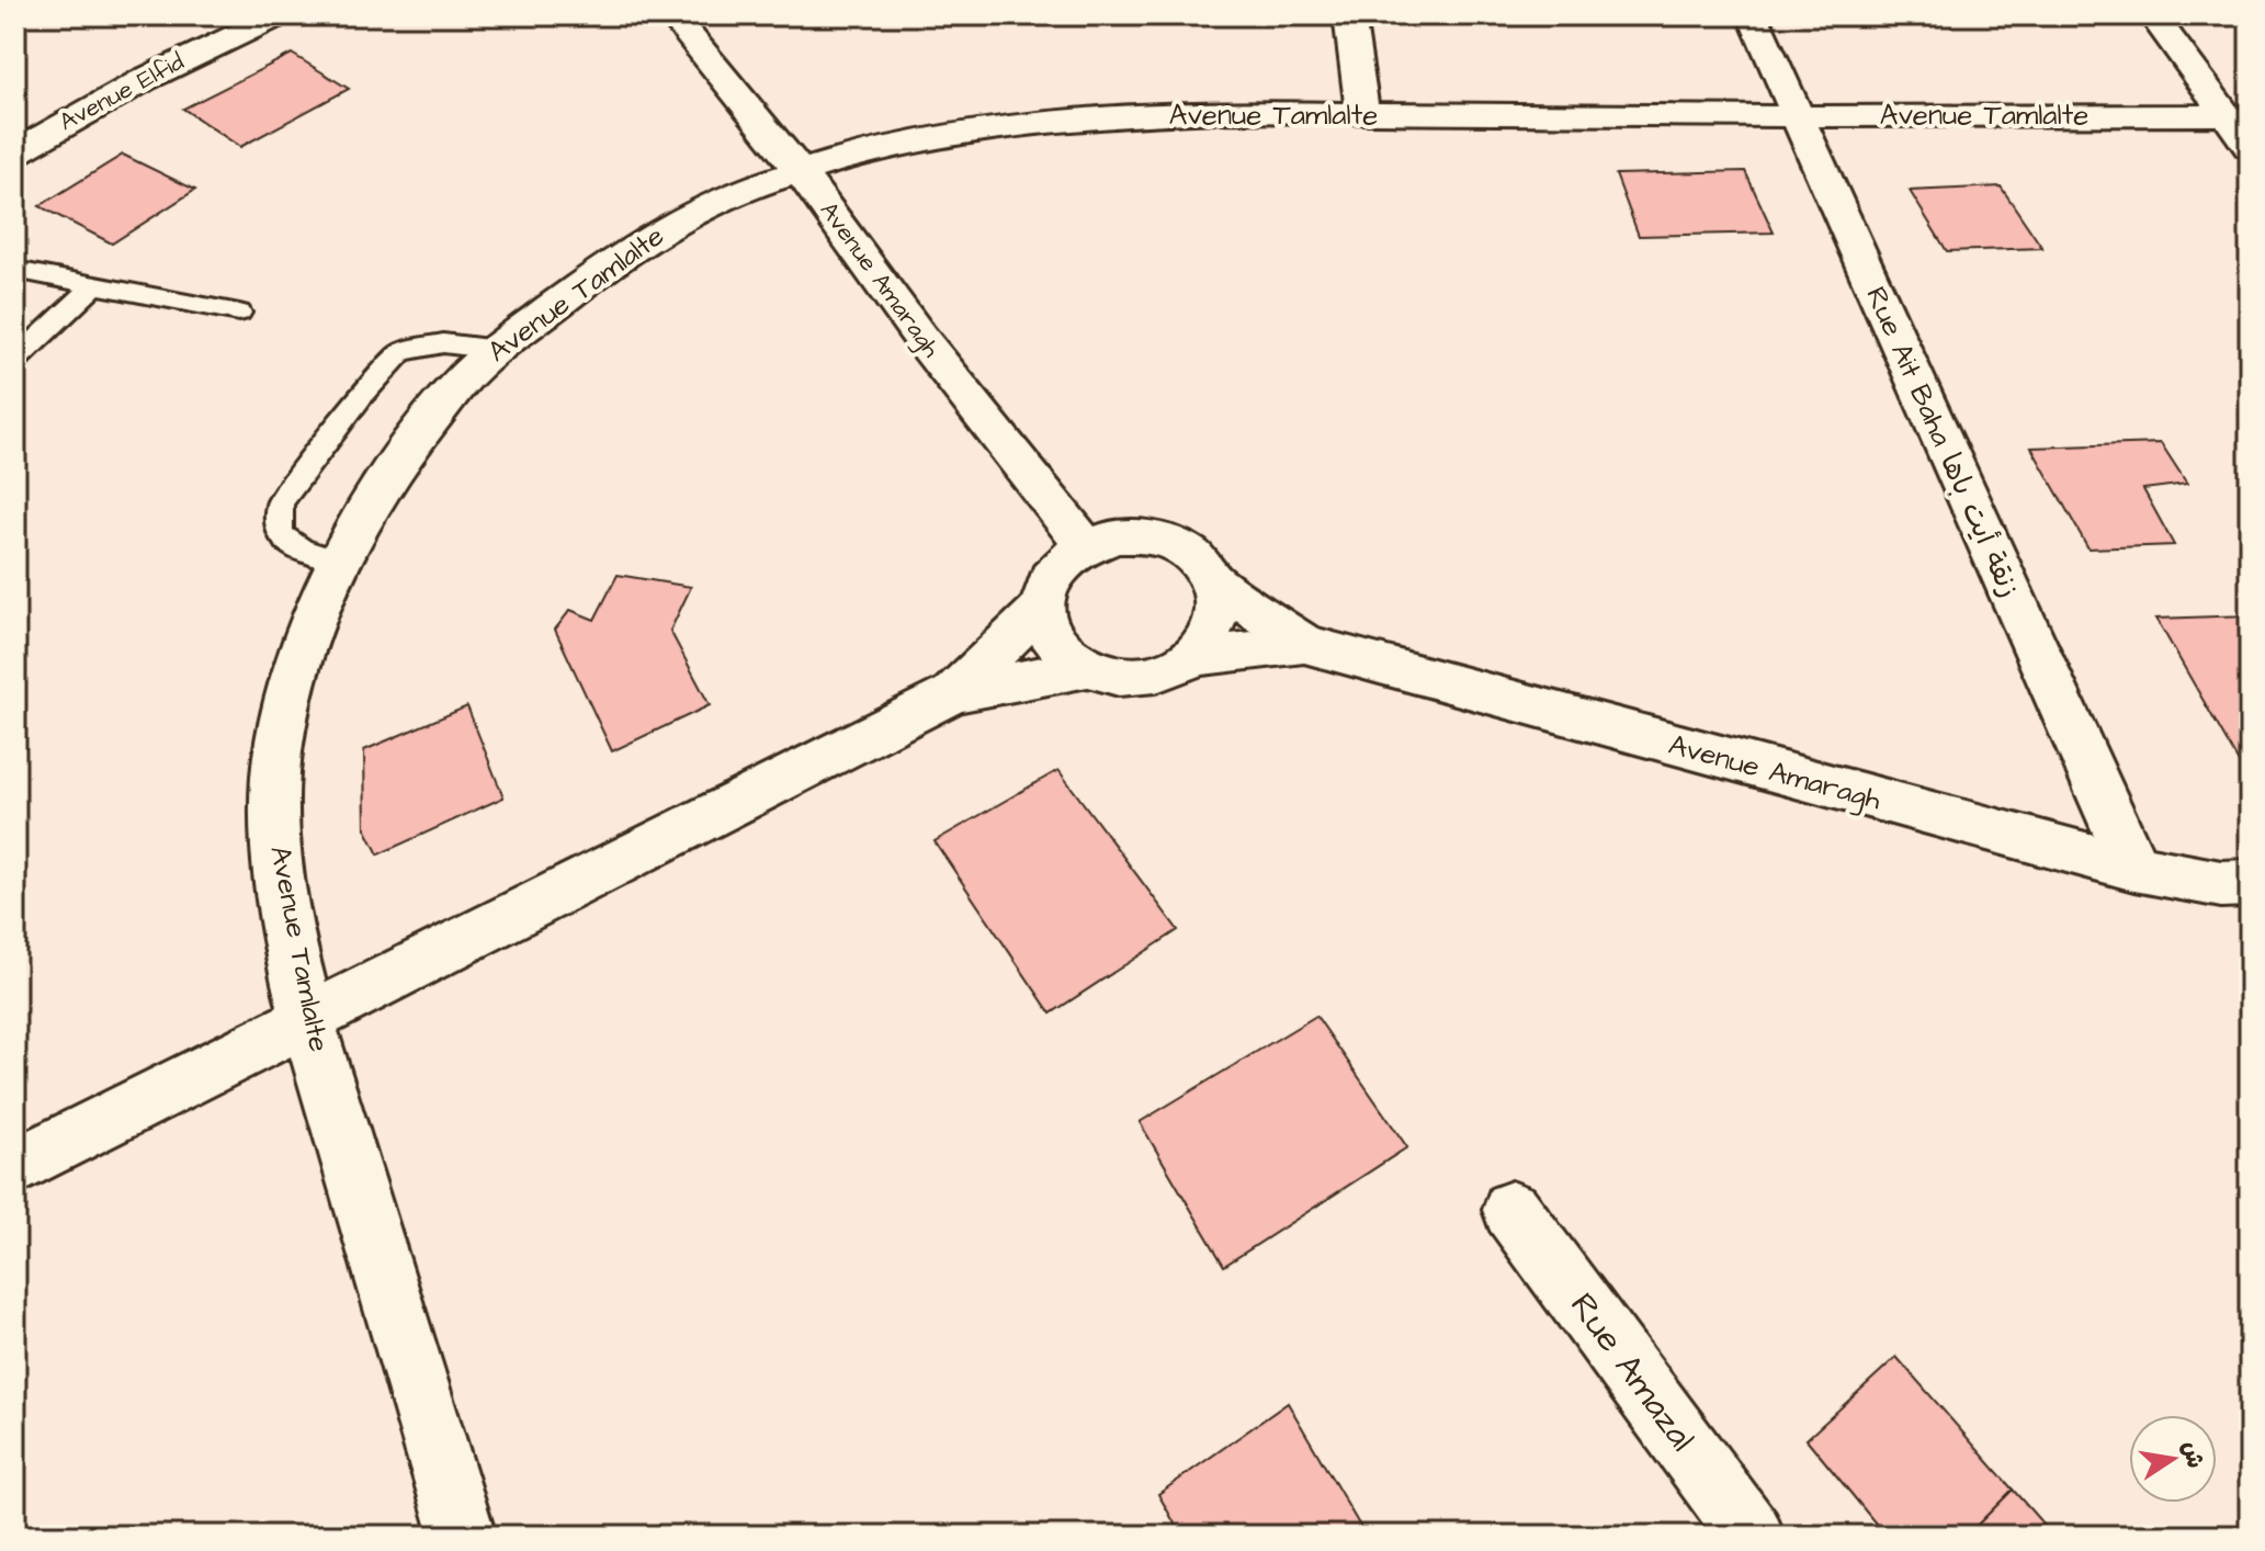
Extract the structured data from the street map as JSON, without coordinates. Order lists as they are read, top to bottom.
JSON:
{
  "streets": {
    "street": [
      "Avenue Elfid",
      "Avenue Tamlalte",
      "Avenue Amaragh",
      "Rue Ait Baha زنقة أيت باها",
      "Rue Amazal"
    ]
  },
  "crossings": [
    ["Avenue Tamlalte", "Avenue Amaragh"],
    ["Avenue Tamlalte", "Rue Ait Baha زنقة أيت باها"],
    ["Avenue Amaragh", "Rue Ait Baha زنقة أيت باها"]
  ],
  "north": "right"
}
